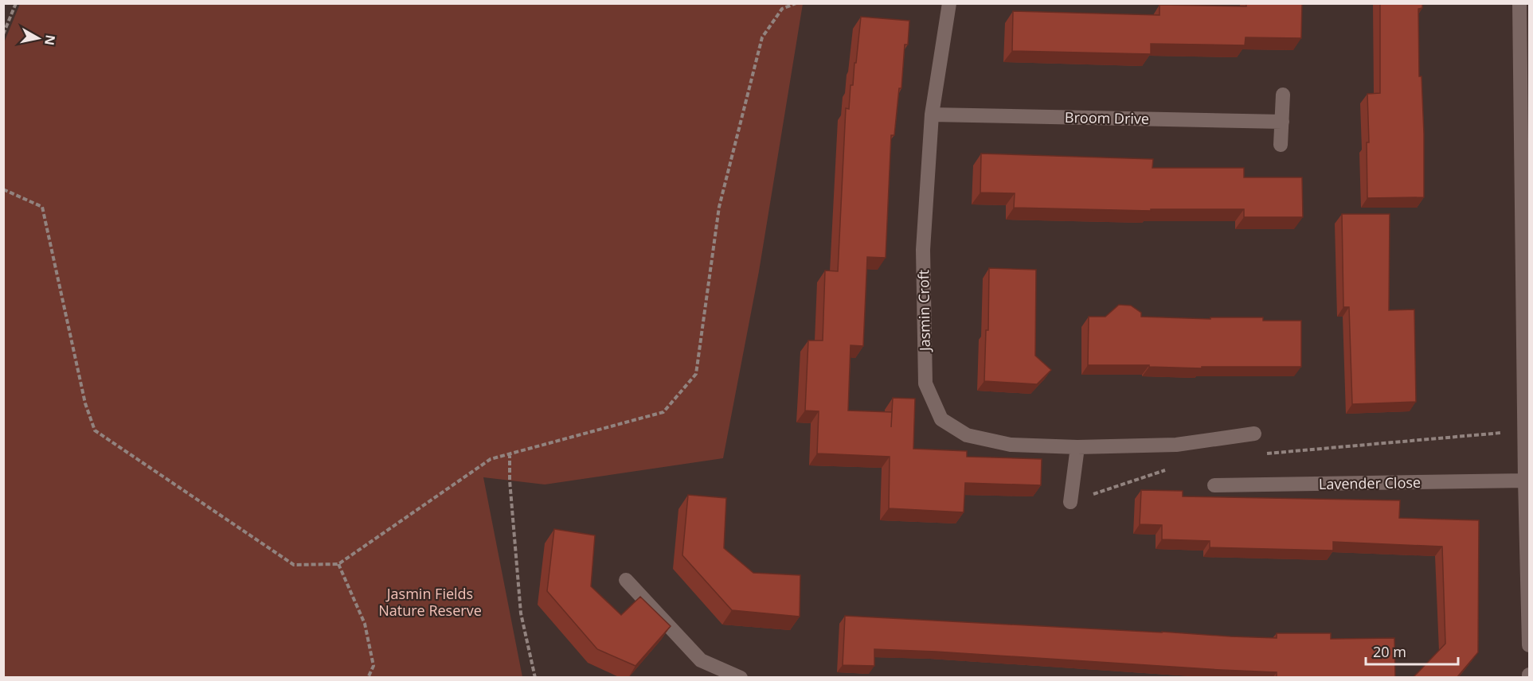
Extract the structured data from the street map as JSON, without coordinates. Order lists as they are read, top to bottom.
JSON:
{
  "streets": {
    "street": ["Broom Drive", "Jasmin Croft", "Lavender Close"]
  },
  "crossings": [
    ["Broom Drive", "Jasmin Croft"]
  ],
  "parks": ["Jasmin Fields Nature Reserve"],
  "scale_bar": "20 m",
  "north": "right"
}
